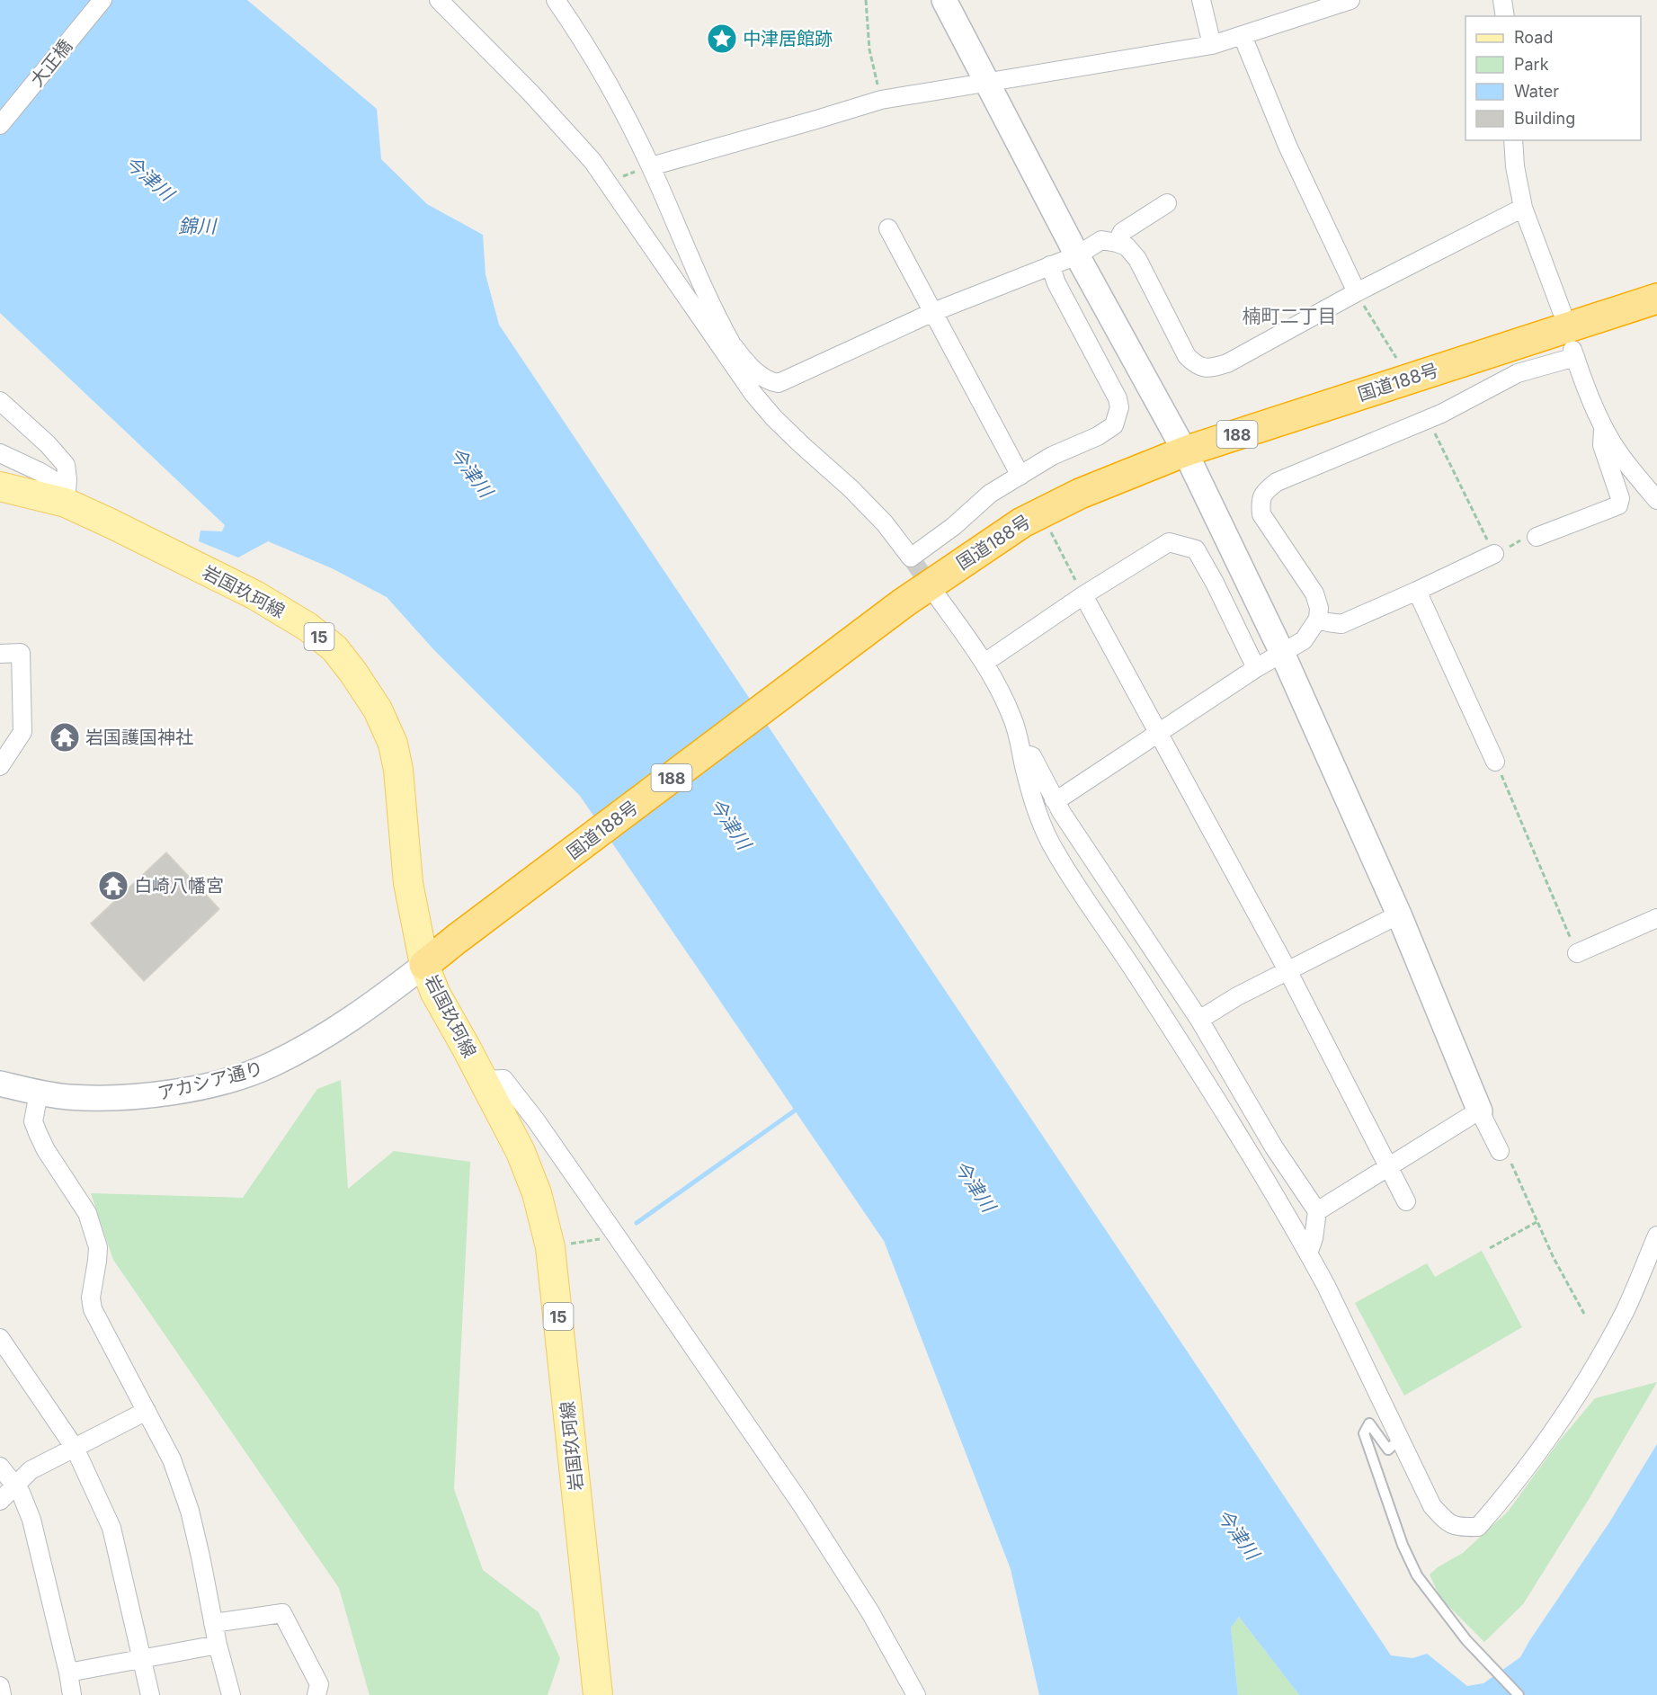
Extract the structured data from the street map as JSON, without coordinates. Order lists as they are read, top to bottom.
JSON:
{
  "streets": {
    "highway": ["国道188号", "188"],
    "main road": ["岩国玖珂線", "15"],
    "street": ["大正橋", "アカシア通り"]
  },
  "crossings": [
    ["国道188号", "岩国玖珂線"],
    ["国道188号", "アカシア通り"],
    ["岩国玖珂線", "アカシア通り"]
  ],
  "districts": ["楠町二丁目"],
  "water": ["今津川", "錦川"],
  "places": {
    "place": ["中津居館跡"],
    "temple": ["岩国護国神社", "白崎八幡宮"]
  },
  "legend": [
    "Road",
    "Park",
    "Water",
    "Building"
  ]
}
